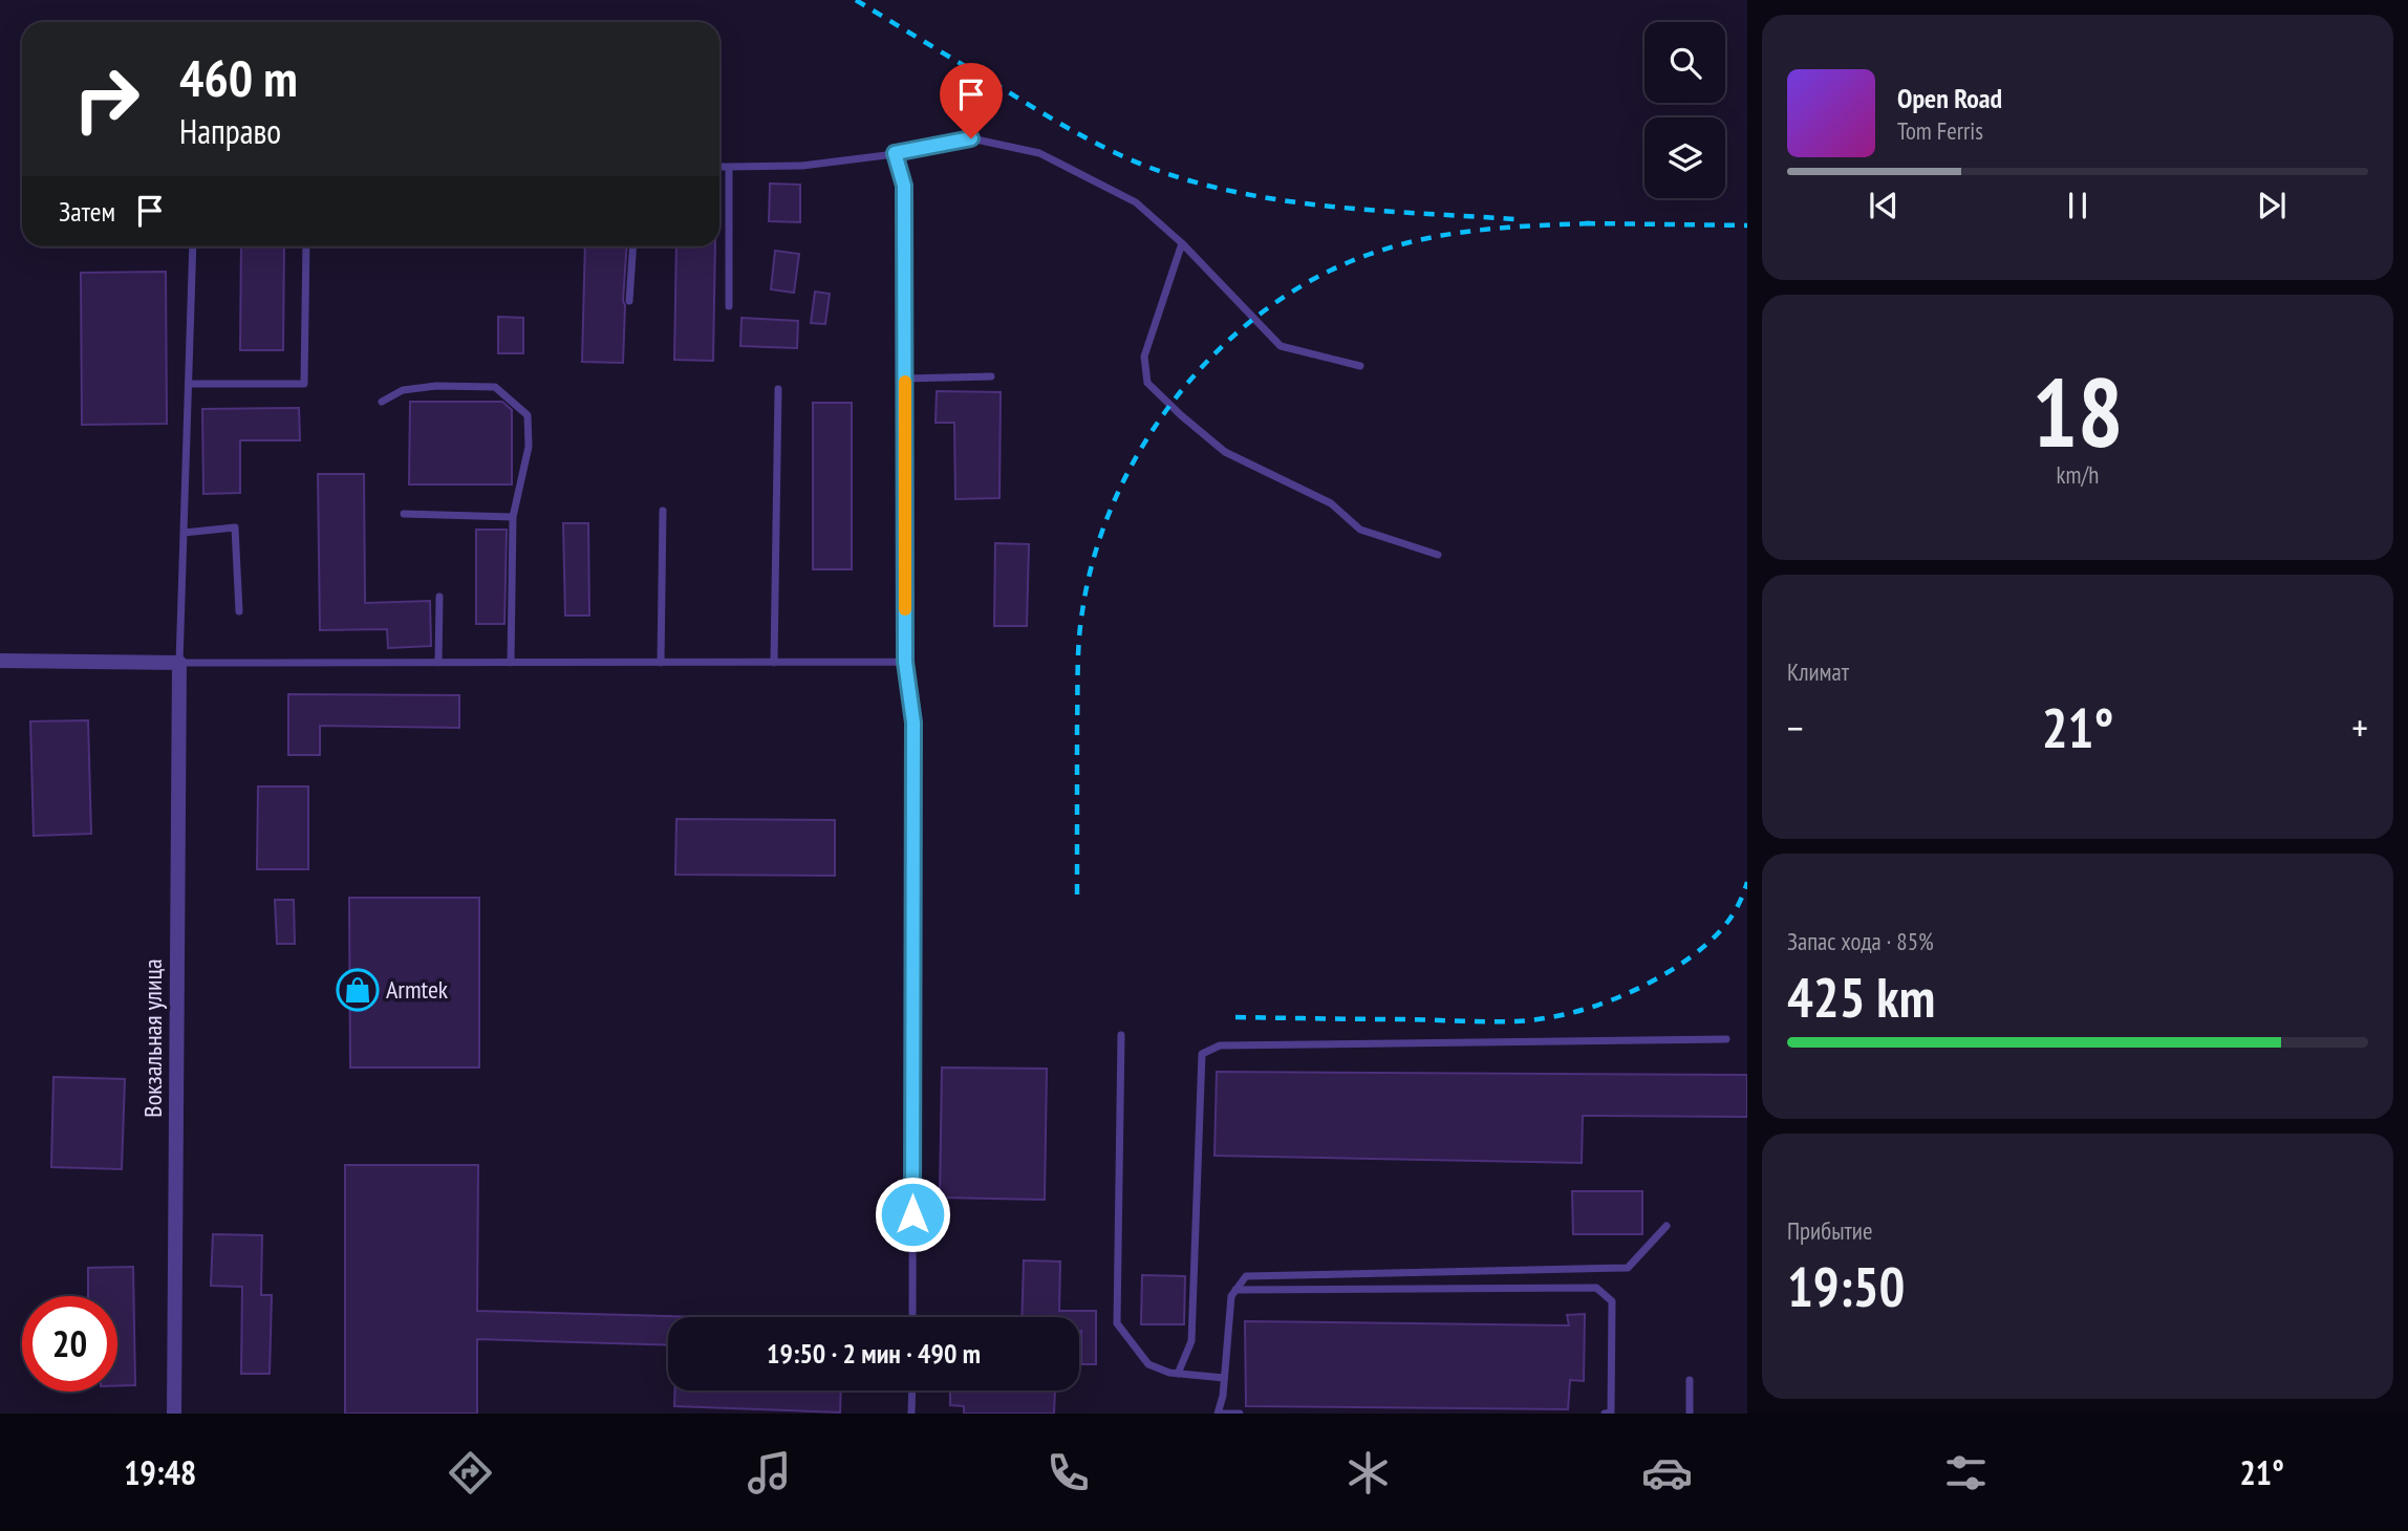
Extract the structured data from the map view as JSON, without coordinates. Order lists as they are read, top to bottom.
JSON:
{
  "streets": {
    "street": ["Вокзальная улица"]
  },
  "places": {
    "shop": ["Armtek"]
  },
  "page": {
    "turn": ["460 m", "Направо"],
    "song": ["Open Road", "Tom Ferris"],
    "then": "Затем",
    "tile": [
      ["18", "km/h"],
      "Климат",
      ["Запас хода · 85%", "425 km"],
      ["Прибытие", "19:50"]
    ],
    "heat": ["−", "21°", "+"],
    "limit": "20",
    "trip": "19:50 · 2 мин · 490 m",
    "tabs": ["19:48", "21°"]
  }
}
